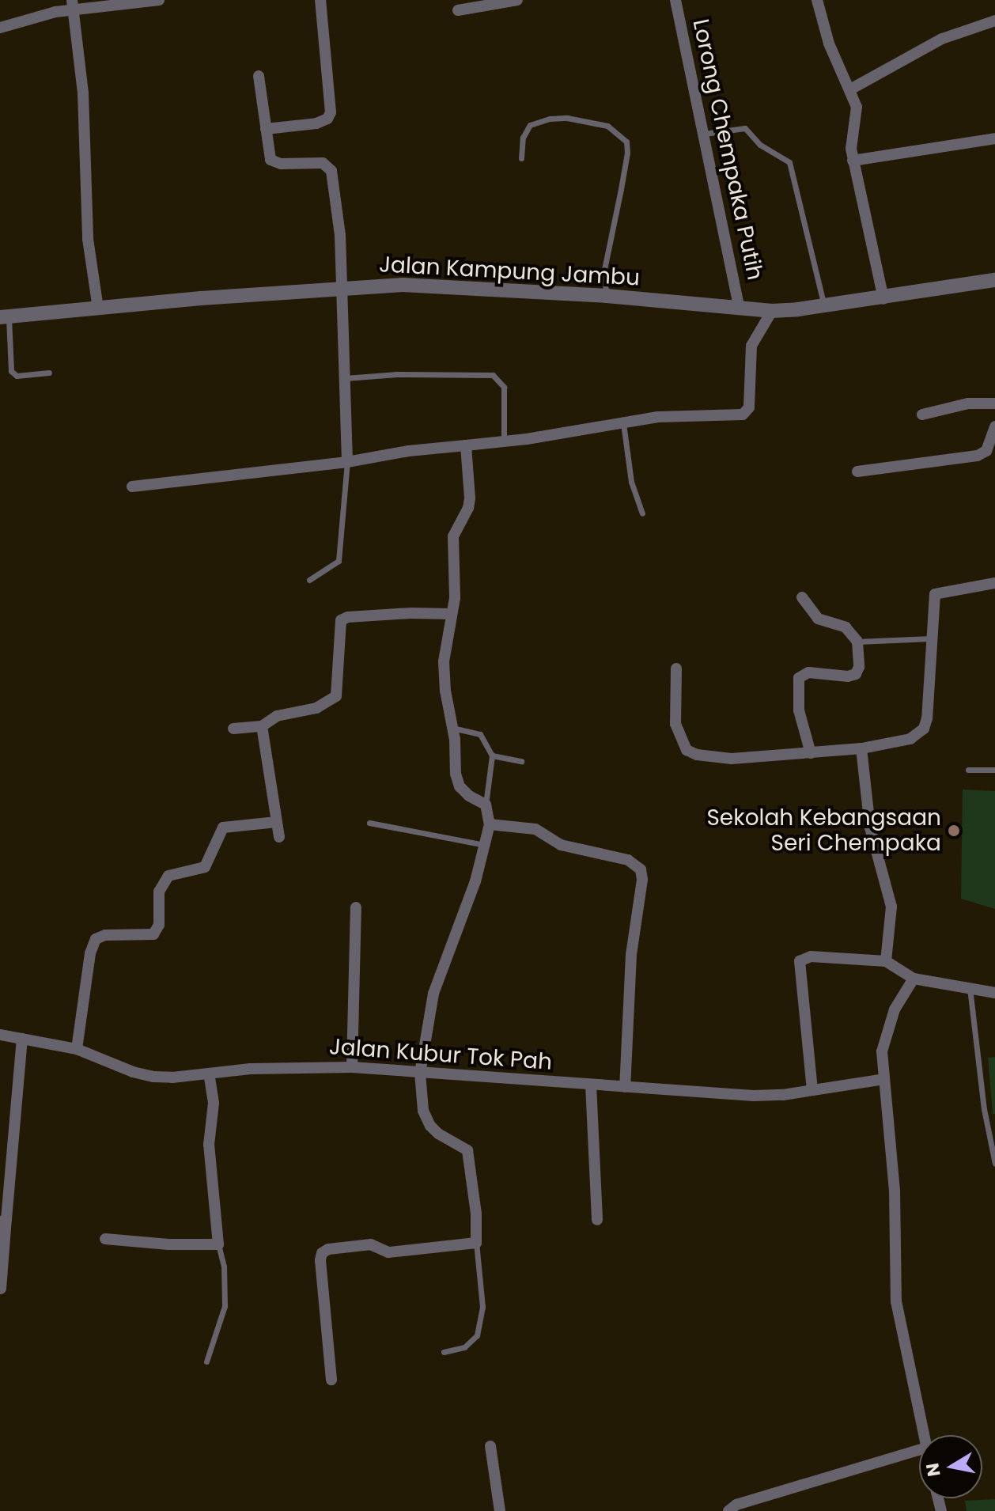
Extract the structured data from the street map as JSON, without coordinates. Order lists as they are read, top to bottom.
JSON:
{
  "streets": {
    "street": ["Lorong Chempaka Putih", "Jalan Kampung Jambu", "Jalan Kubur Tok Pah"]
  },
  "crossings": [
    ["Lorong Chempaka Putih", "Jalan Kampung Jambu"]
  ],
  "places": ["Sekolah Kebangsaan Seri Chempaka"],
  "north": "left"
}
